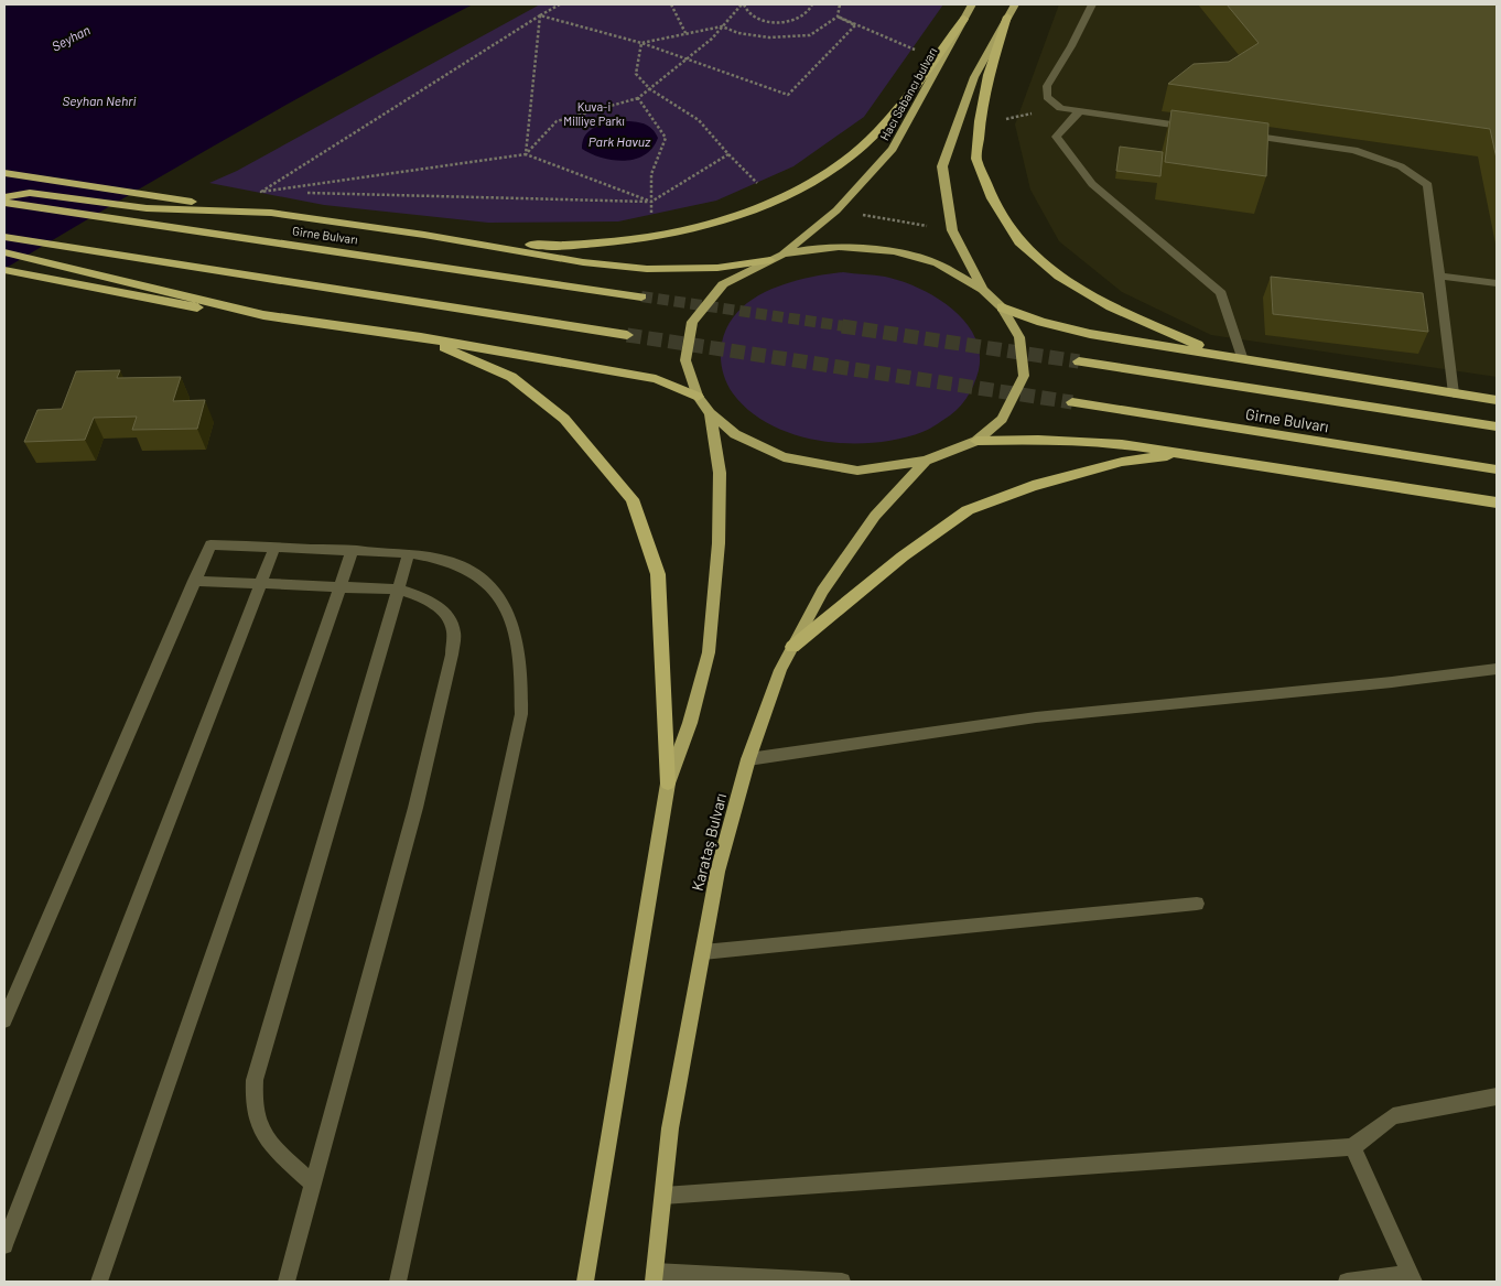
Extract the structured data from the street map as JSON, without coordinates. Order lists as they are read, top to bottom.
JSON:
{
  "streets": {
    "highway": ["Girne Bulvarı"],
    "main road": ["Hacı Sabancı bulvarı", "Karataş Bulvarı"]
  },
  "water": ["Seyhan", "Seyhan Nehri", "Park Havuz"],
  "parks": ["Kuva-i Milliye Parkı"]
}
